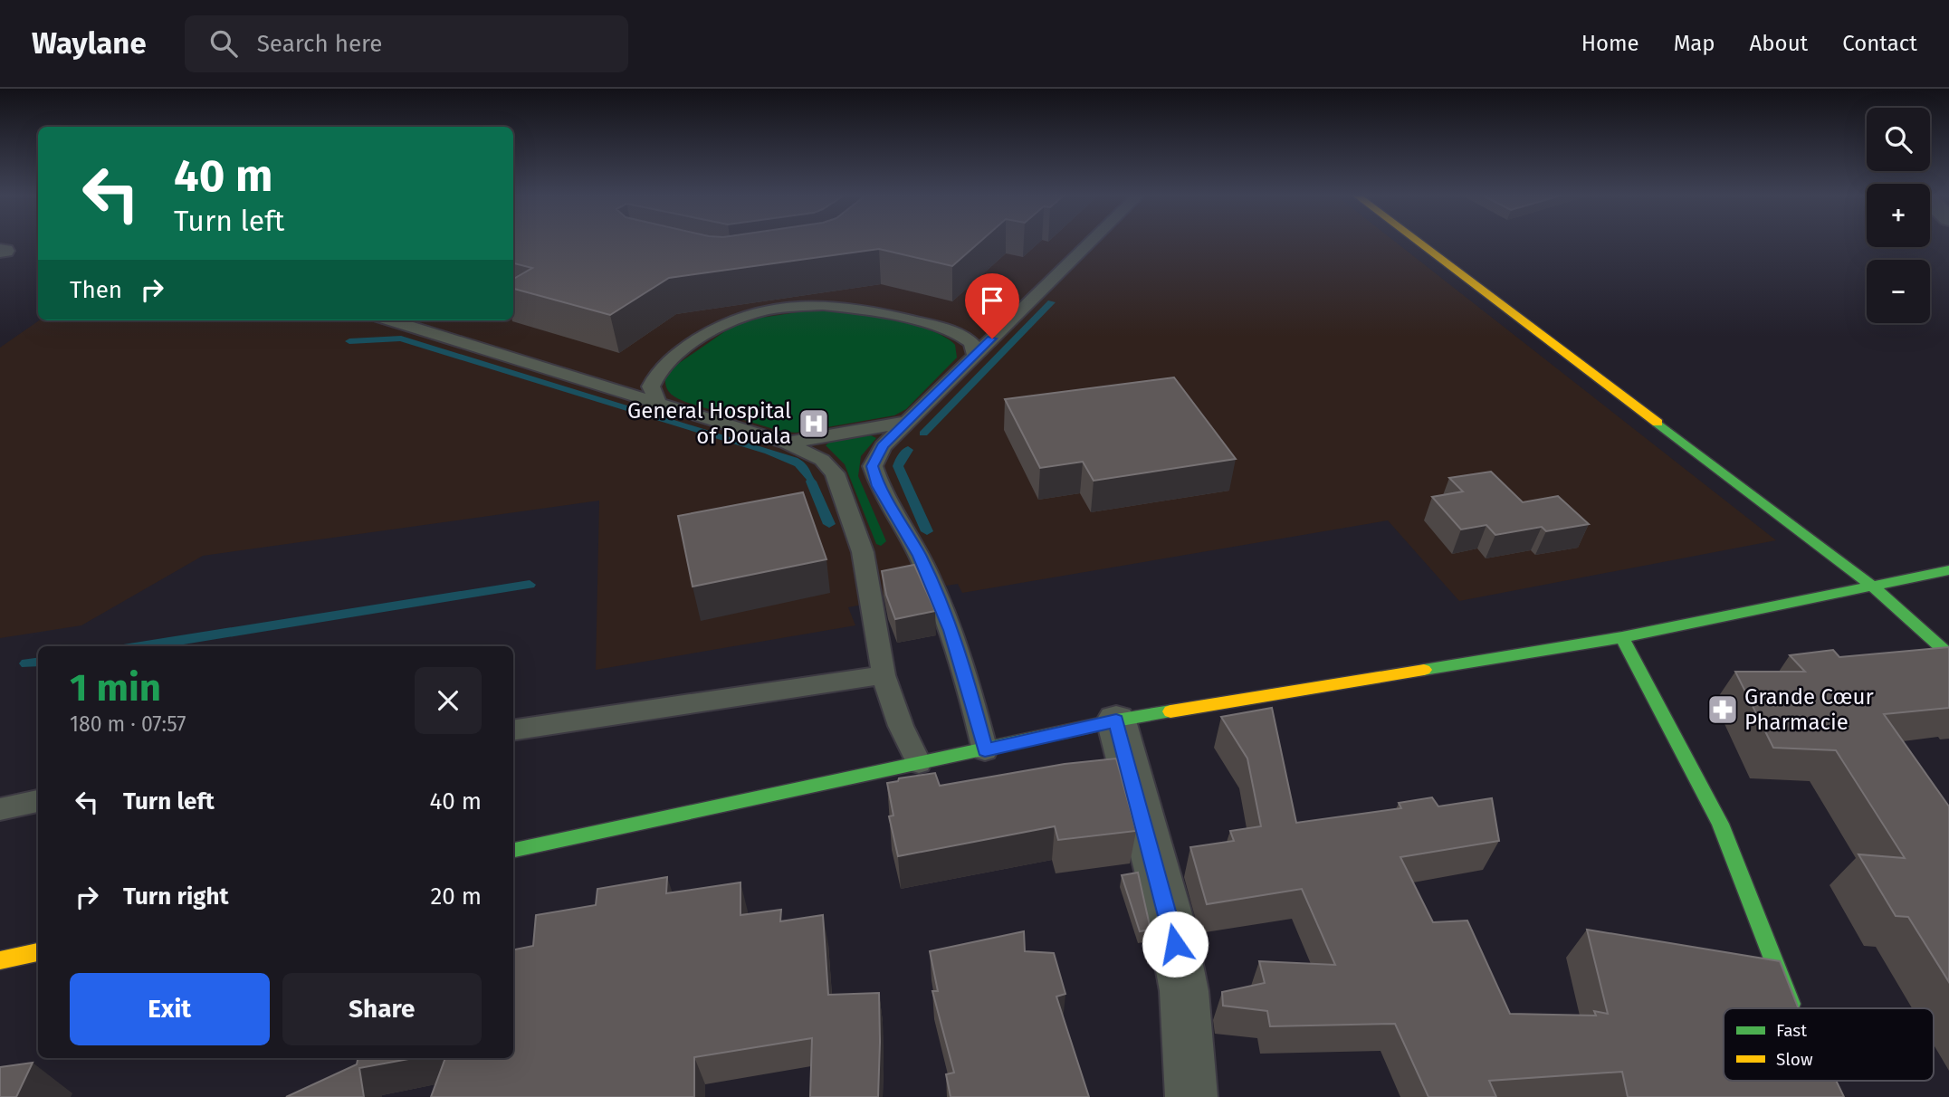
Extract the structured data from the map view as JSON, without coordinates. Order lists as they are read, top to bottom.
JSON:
{
  "places": {
    "hospital": ["General Hospital of Douala"],
    "pharmacy": ["Grande Cœur Pharmacie"]
  },
  "legend": ["Fast", "Slow"],
  "page": {
    "header": "Waylane",
    "search": "Search here",
    "nav": [
      "Home",
      "Map",
      "About",
      "Contact"
    ],
    "map_buttons": ["+", "−"],
    "turn": ["40 m", "Turn left"],
    "then": "Then",
    "heading": ["1 min", "180 m · 07:57"],
    "list": [
      {
        "name": "Turn left",
        "value": "40 m"
      },
      {
        "name": "Turn right",
        "value": "20 m"
      }
    ],
    "buttons": ["Exit", "Share"]
  }
}
